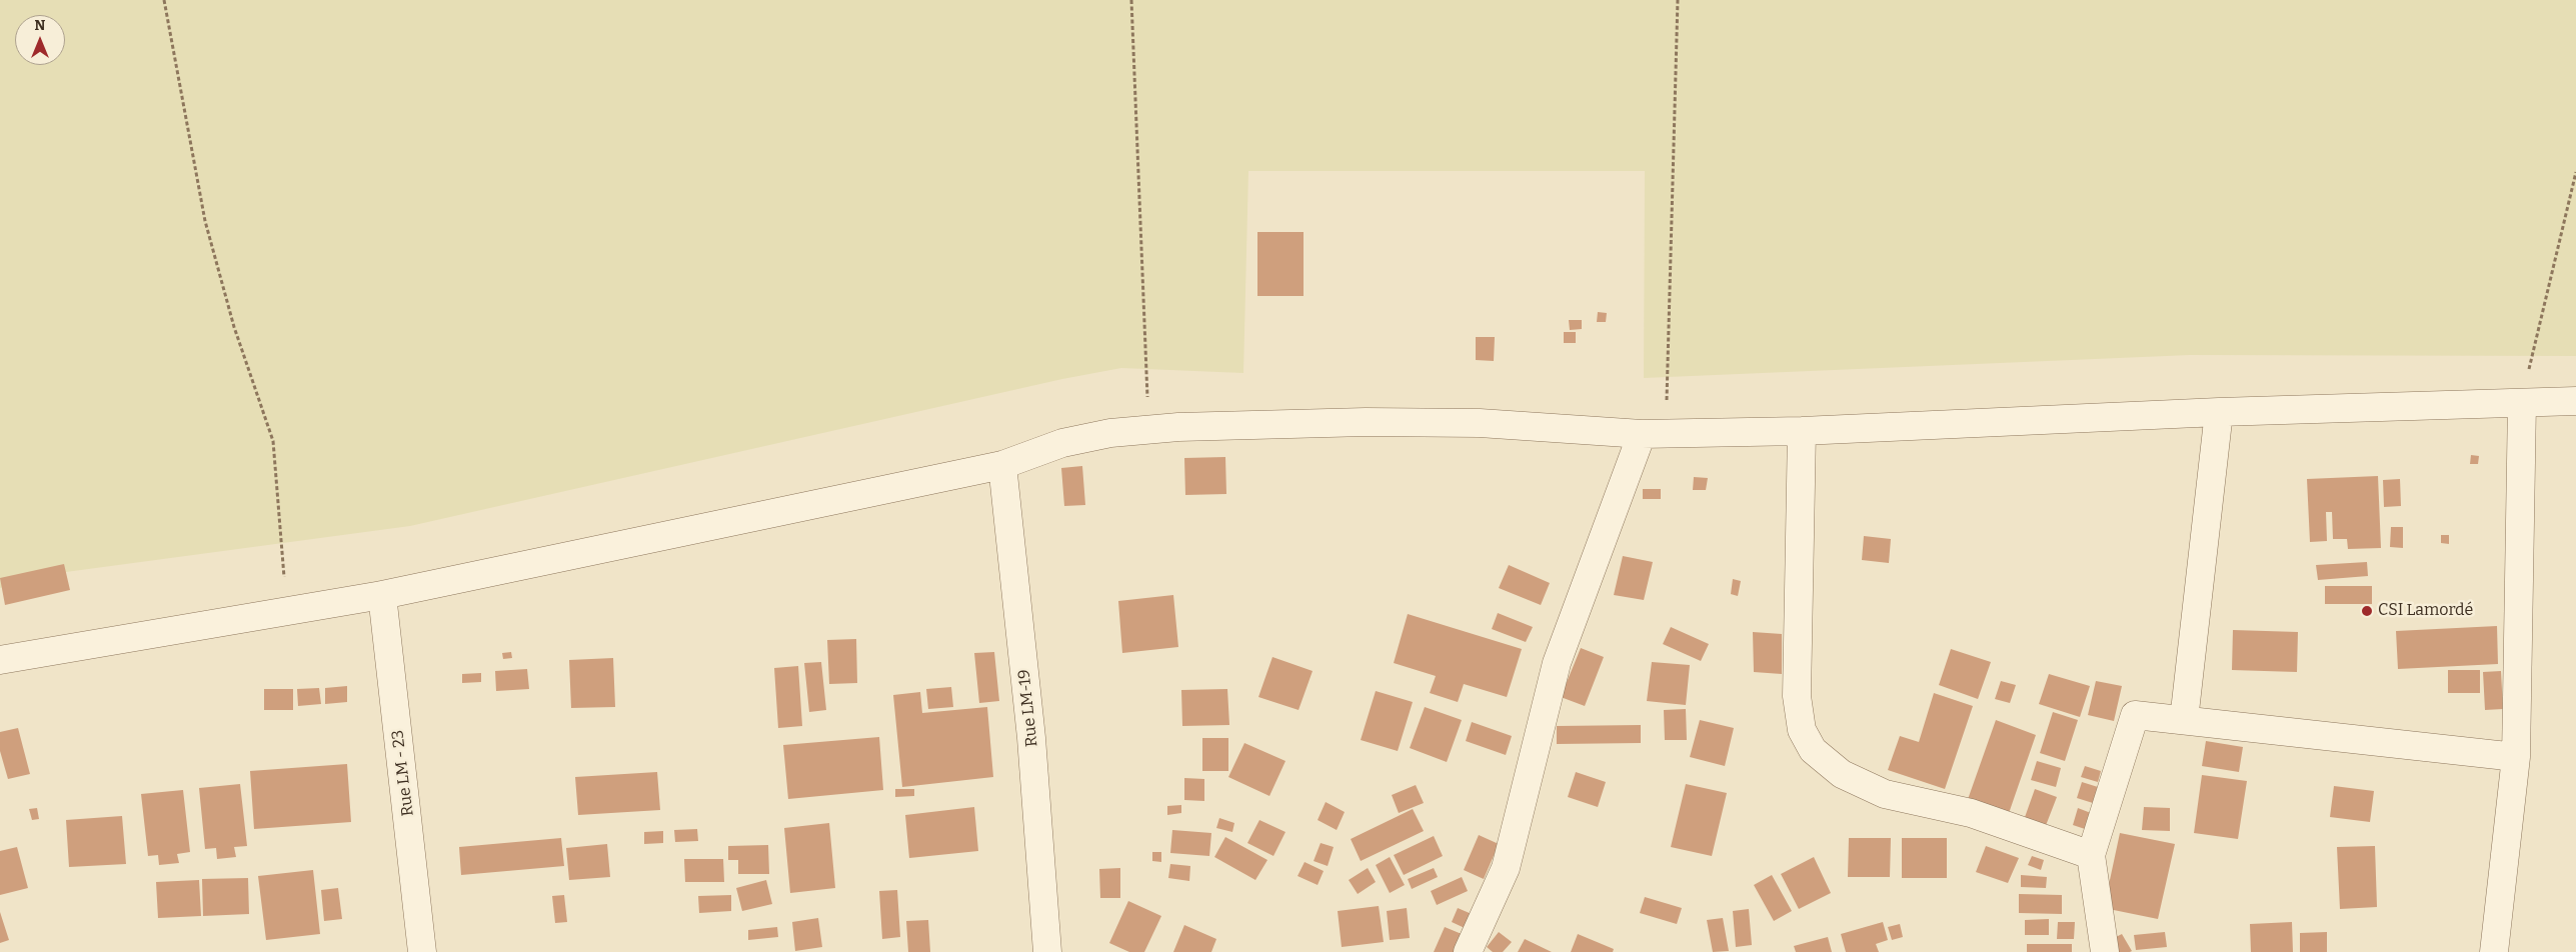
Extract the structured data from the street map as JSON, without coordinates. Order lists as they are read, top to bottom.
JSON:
{
  "streets": {
    "street": ["Rue LM-19", "Rue LM - 23"]
  },
  "places": ["CSI Lamordé"],
  "north": "top"
}
